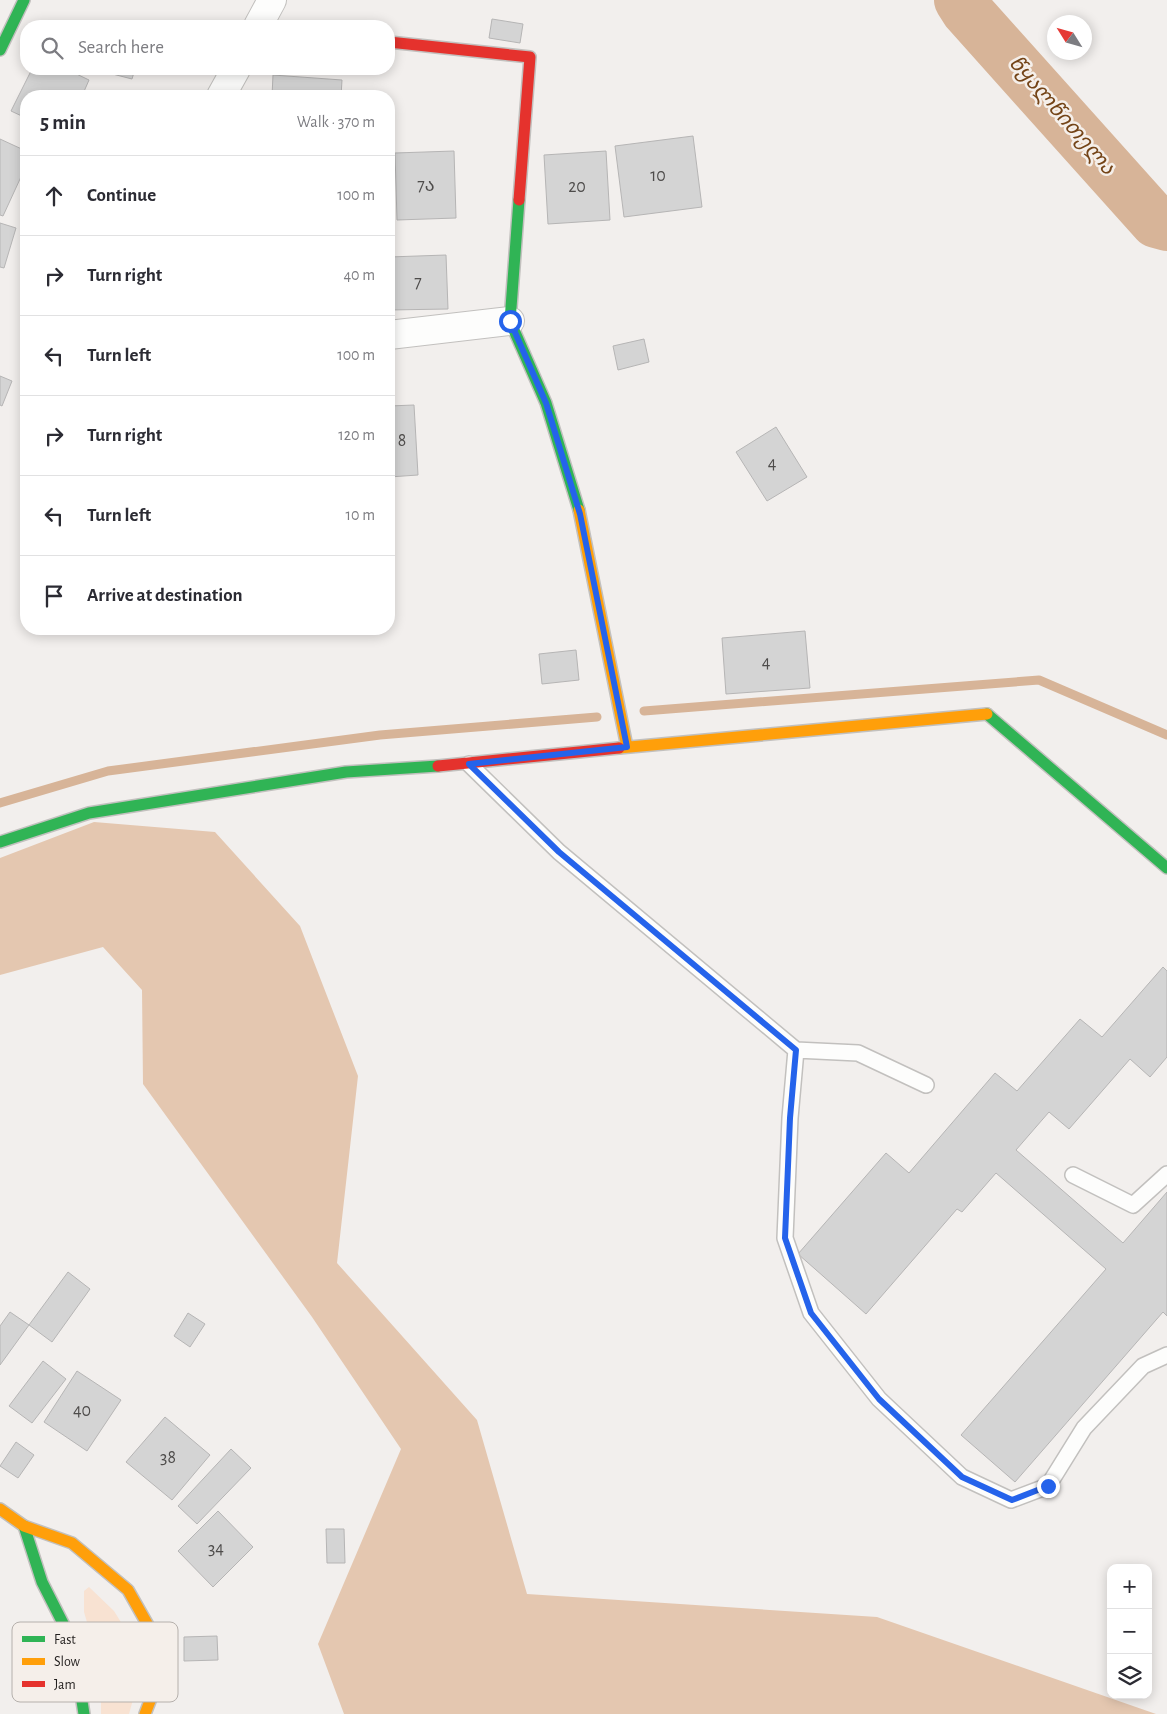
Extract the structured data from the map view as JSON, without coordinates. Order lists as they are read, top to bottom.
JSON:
{
  "water": ["წყალწითელა"],
  "house_numbers": [
    "10",
    "7ა",
    "20",
    "7",
    "8",
    "4",
    "4",
    "40",
    "38",
    "34"
  ],
  "legend": ["Fast", "Slow", "Jam"],
  "north": "top left",
  "page": {
    "search": "Search here",
    "heading": ["5 min", "Walk · 370 m"],
    "list": [
      ["Continue", "100 m"],
      ["Turn right", "40 m"],
      ["Turn left", "100 m"],
      ["Turn right", "120 m"],
      ["Turn left", "10 m"],
      "Arrive at destination"
    ],
    "map_buttons": ["+", "−"]
  }
}
